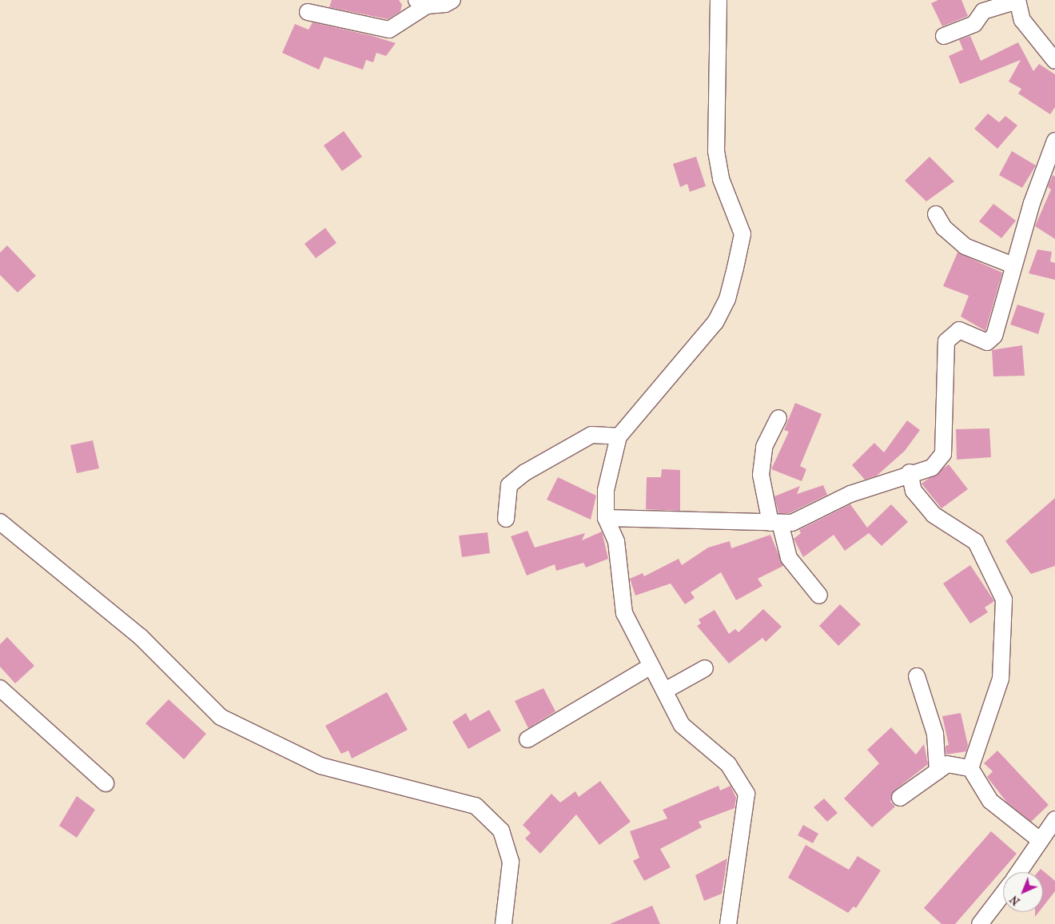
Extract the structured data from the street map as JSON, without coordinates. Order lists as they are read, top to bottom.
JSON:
{
  "north": "bottom left"
}
